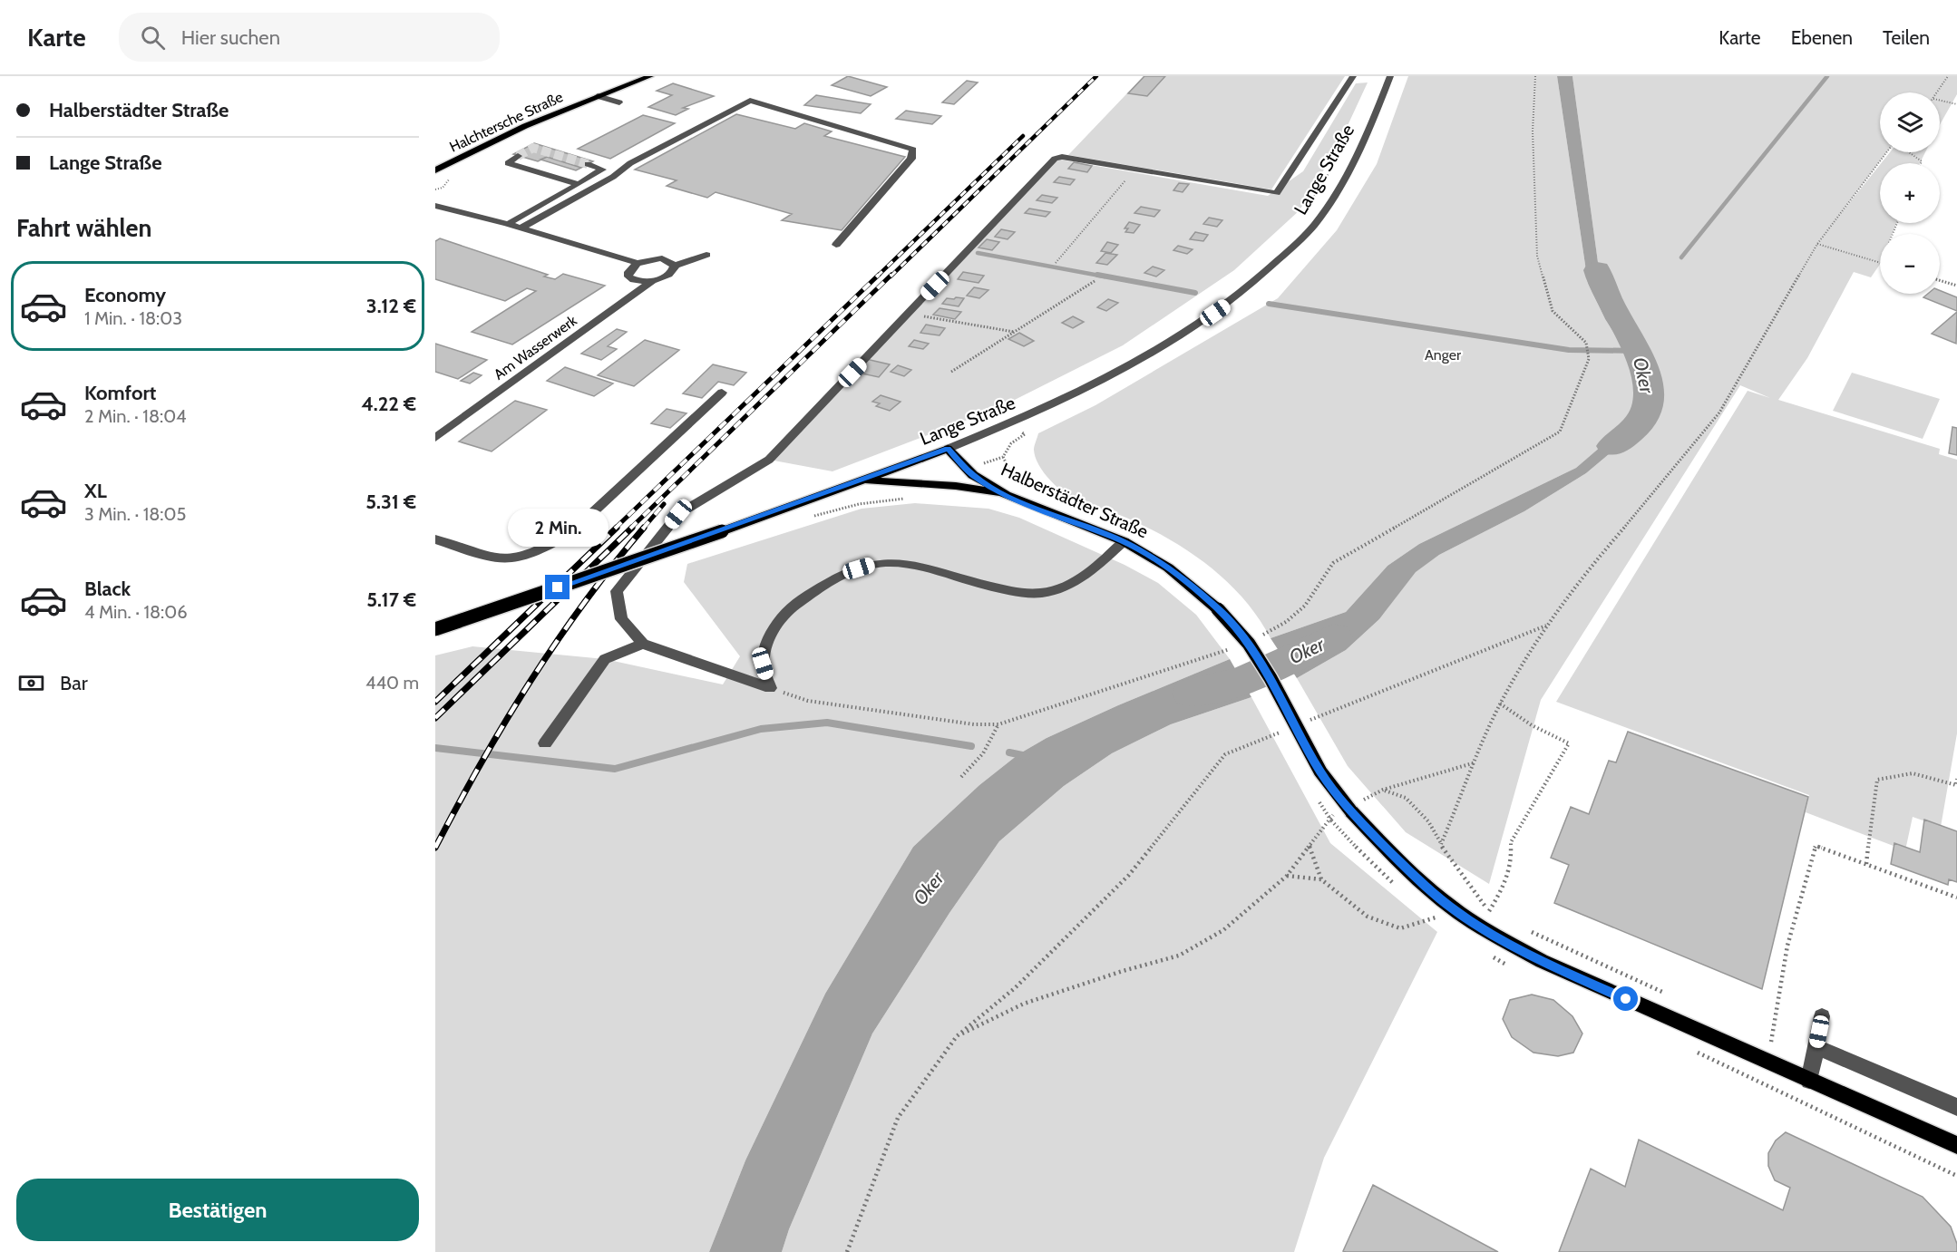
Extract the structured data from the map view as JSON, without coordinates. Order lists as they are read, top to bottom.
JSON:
{
  "streets": {
    "main road": ["Halchtersche Straße", "Lange Straße", "Halberstädter Straße"],
    "street": ["Am Wasserwerk"]
  },
  "crossings": [
    ["Lange Straße", "Halberstädter Straße"]
  ],
  "water": ["Oker"],
  "parks": ["Anger"],
  "page": {
    "header": "Karte",
    "search": "Hier suchen",
    "nav": ["Karte", "Ebenen", "Teilen"],
    "banner": ["Halberstädter Straße", "Lange Straße"],
    "map_buttons": ["+", "−"],
    "heading": "Fahrt wählen",
    "list": [
      {
        "name": "Economy",
        "note": "1 Min. · 18:03",
        "value": "3.12 €"
      },
      {
        "name": "Komfort",
        "note": "2 Min. · 18:04",
        "value": "4.22 €"
      },
      {
        "name": "XL",
        "note": "3 Min. · 18:05",
        "value": "5.31 €"
      },
      {
        "name": "Black",
        "note": "4 Min. · 18:06",
        "value": "5.17 €"
      }
    ],
    "bubble": "2 Min.",
    "pay": ["Bar", "440 m"],
    "buttons": "Bestätigen"
  }
}
